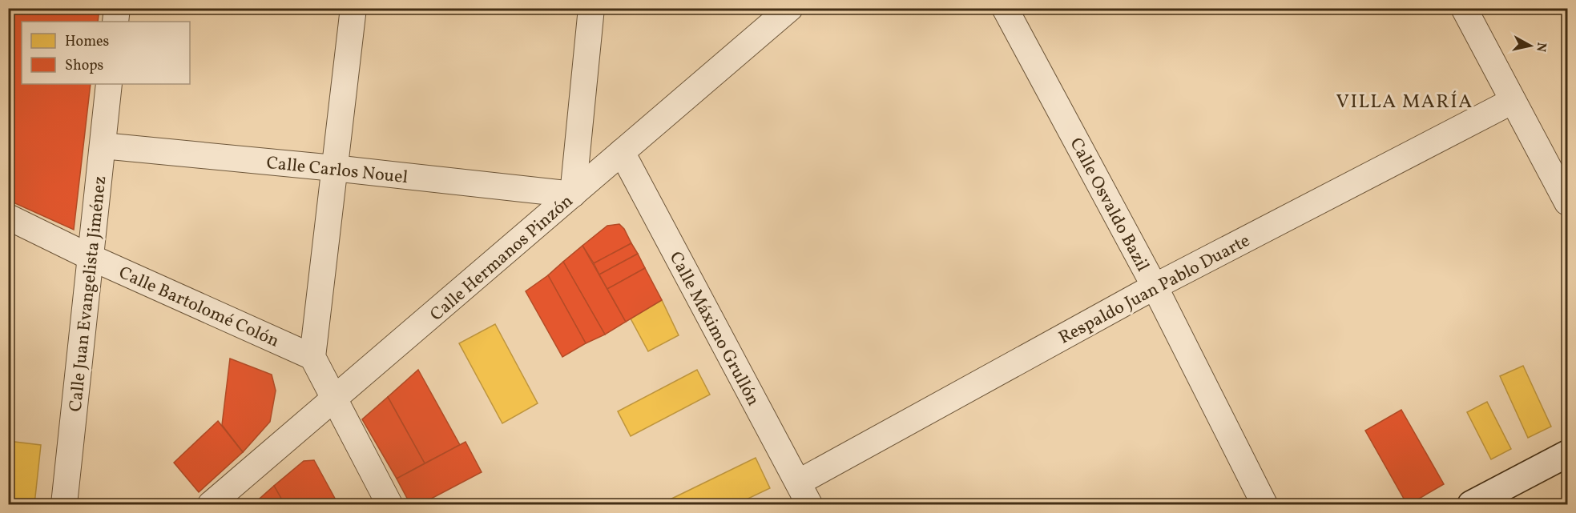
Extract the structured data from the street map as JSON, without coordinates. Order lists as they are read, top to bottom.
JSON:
{
  "streets": {
    "street": [
      "Calle Carlos Nouel",
      "Calle Osvaldo Bazil",
      "Calle Hermanos Pinzón",
      "Respaldo Juan Pablo Duarte",
      "Calle Juan Evangelista Jiménez",
      "Calle Bartolomé Colón",
      "Calle Máximo Grullón"
    ]
  },
  "crossings": [
    ["Calle Carlos Nouel", "Calle Hermanos Pinzón"],
    ["Calle Carlos Nouel", "Calle Juan Evangelista Jiménez"],
    ["Calle Osvaldo Bazil", "Respaldo Juan Pablo Duarte"],
    ["Calle Hermanos Pinzón", "Calle Máximo Grullón"],
    ["Respaldo Juan Pablo Duarte", "Calle Máximo Grullón"],
    ["Calle Juan Evangelista Jiménez", "Calle Bartolomé Colón"]
  ],
  "districts": ["VILLA MARÍA"],
  "legend": ["Homes", "Shops"],
  "north": "right"
}
